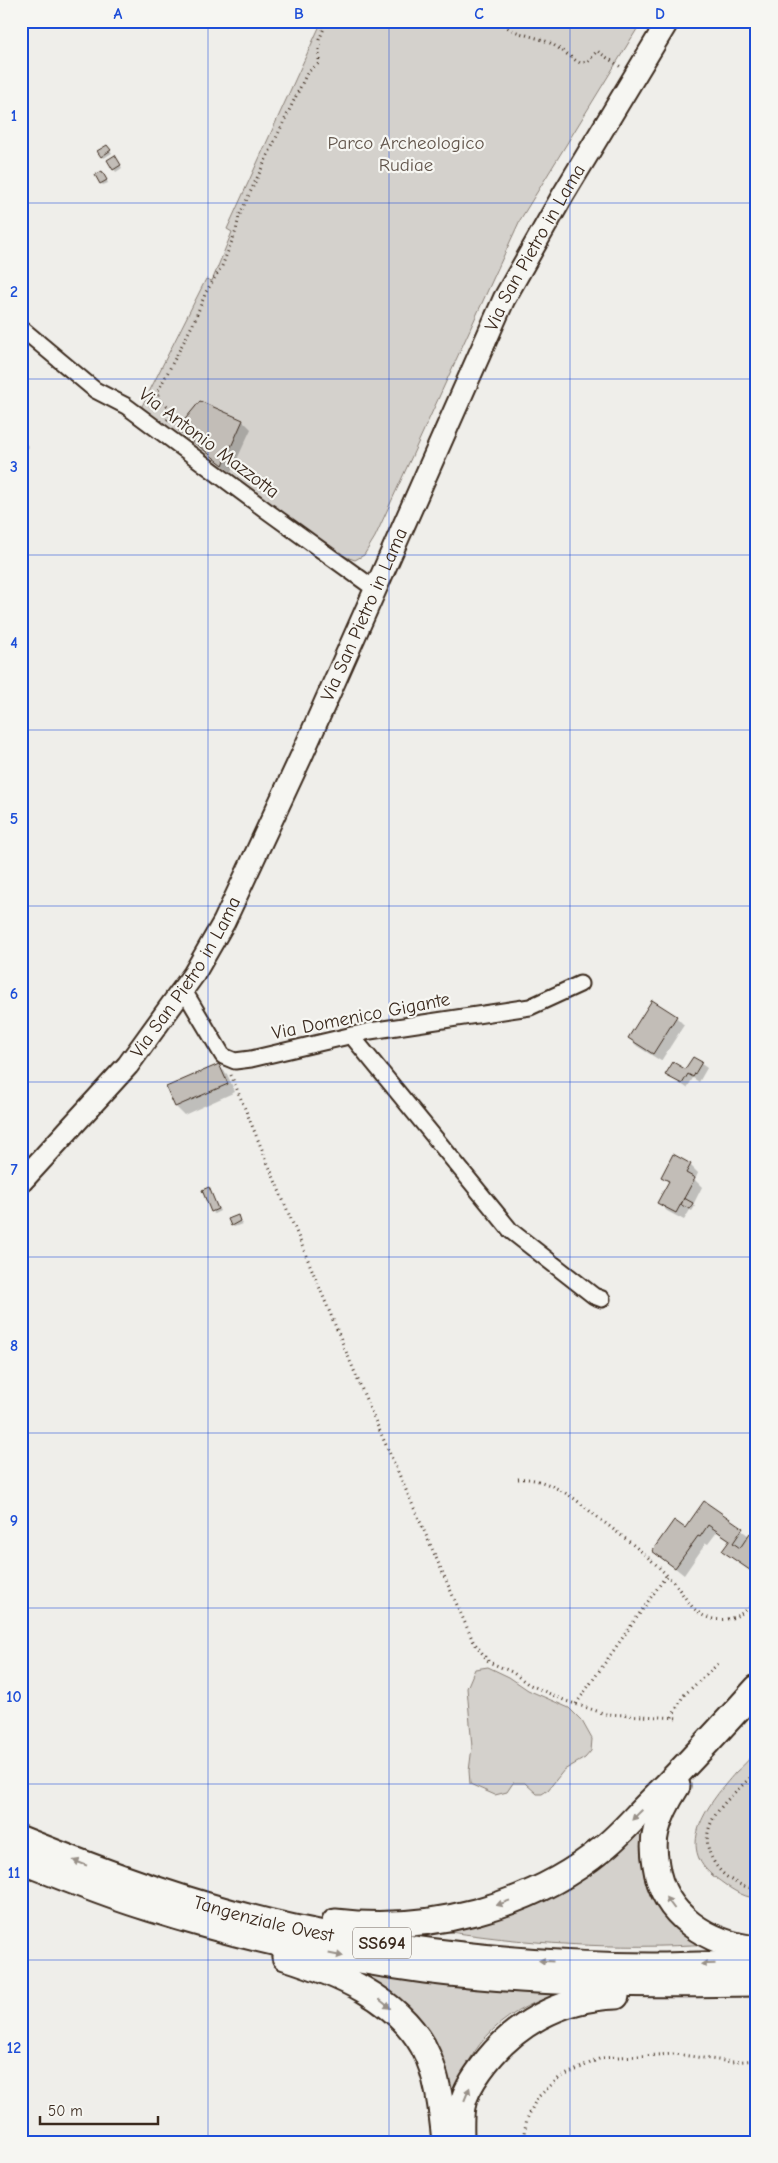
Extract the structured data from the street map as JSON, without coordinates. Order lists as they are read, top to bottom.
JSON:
{
  "streets": {
    "highway": ["Tangenziale Ovest", "SS694"],
    "main road": ["Via San Pietro in Lama"],
    "street": ["Via Antonio Mazzotta", "Via Domenico Gigante"]
  },
  "crossings": [
    ["Via San Pietro in Lama", "Via Antonio Mazzotta"]
  ],
  "parks": ["Parco Archeologico Rudiae"],
  "scale_bar": "50 m",
  "grid": {
    "columns": [
      "A",
      "B",
      "C",
      "D"
    ],
    "rows": [
      "1",
      "2",
      "3",
      "4",
      "5",
      "6",
      "7",
      "8",
      "9",
      "10",
      "11",
      "12"
    ]
  }
}
